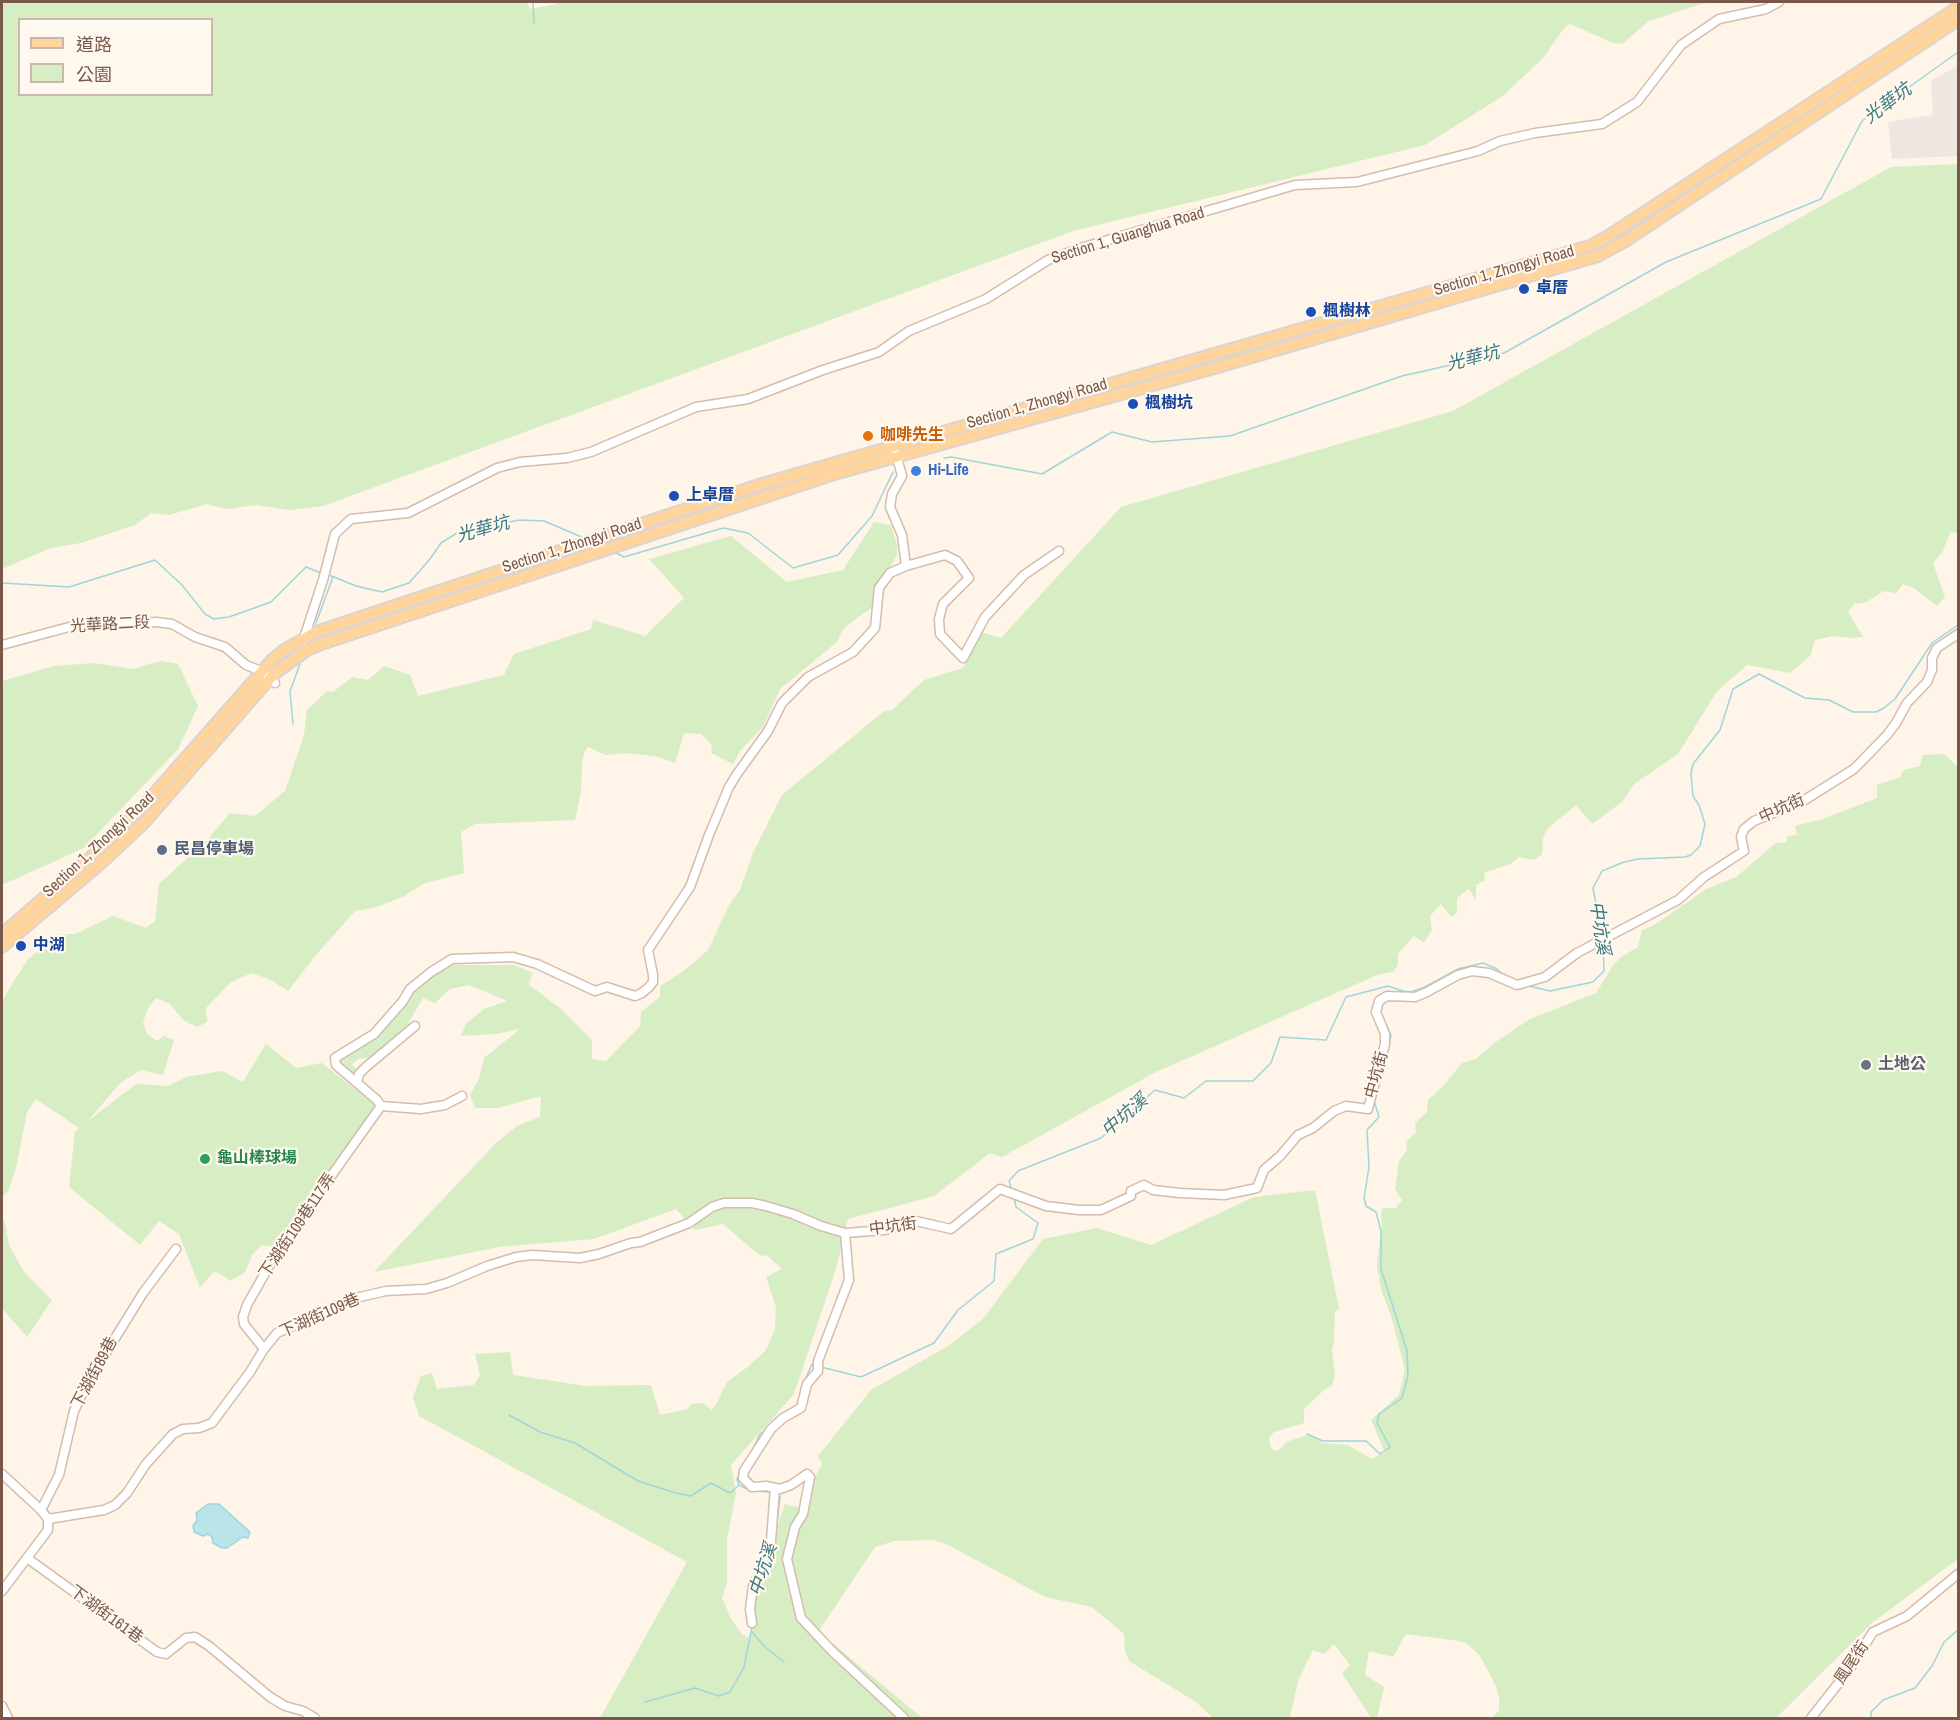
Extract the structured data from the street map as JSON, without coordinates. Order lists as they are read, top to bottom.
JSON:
{
  "streets": {
    "main road": ["Section 1, Zhongyi Road"],
    "street": [
      "Section 1, Guanghua Road",
      "光華路二段",
      "中坑街",
      "下湖街109巷117弄",
      "下湖街109巷",
      "下湖街89巷",
      "下湖街161巷",
      "風尾街"
    ]
  },
  "crossings": [
    ["Section 1, Guanghua Road", "Section 1, Zhongyi Road"],
    ["Section 1, Zhongyi Road", "光華路二段"],
    ["中坑街", "下湖街109巷"],
    ["下湖街109巷117弄", "下湖街109巷"]
  ],
  "water": ["光華坑", "中坑溪"],
  "places": [
    "卓厝",
    "楓樹林",
    "楓樹坑",
    "咖啡先生",
    "Hi-Life",
    "上卓厝",
    "民昌停車場",
    "中湖",
    "土地公",
    "龜山棒球場"
  ],
  "legend": ["道路", "公園"]
}
